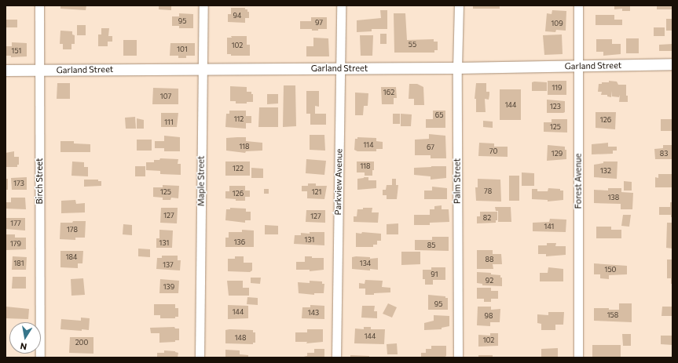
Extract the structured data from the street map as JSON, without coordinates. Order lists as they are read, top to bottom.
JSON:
{
  "streets": {
    "street": [
      "Garland Street",
      "Birch Street",
      "Maple Street",
      "Palm Street",
      "Forest Avenue",
      "Parkview Avenue"
    ]
  },
  "crossings": [
    ["Garland Street", "Birch Street"],
    ["Garland Street", "Maple Street"],
    ["Garland Street", "Palm Street"],
    ["Garland Street", "Forest Avenue"],
    ["Garland Street", "Parkview Avenue"]
  ],
  "house_numbers": [
    "94",
    "95",
    "97",
    "109",
    "55",
    "102",
    "101",
    "151",
    "119",
    "162",
    "107",
    "144",
    "123",
    "65",
    "112",
    "126",
    "111",
    "125",
    "114",
    "118",
    "67",
    "70",
    "129",
    "83",
    "118",
    "122",
    "132",
    "173",
    "78",
    "125",
    "121",
    "126",
    "138",
    "127",
    "127",
    "82",
    "177",
    "141",
    "178",
    "131",
    "136",
    "131",
    "179",
    "85",
    "184",
    "88",
    "181",
    "134",
    "137",
    "150",
    "91",
    "92",
    "139",
    "95",
    "144",
    "143",
    "158",
    "98",
    "144",
    "148",
    "102",
    "200"
  ],
  "north": "bottom"
}
